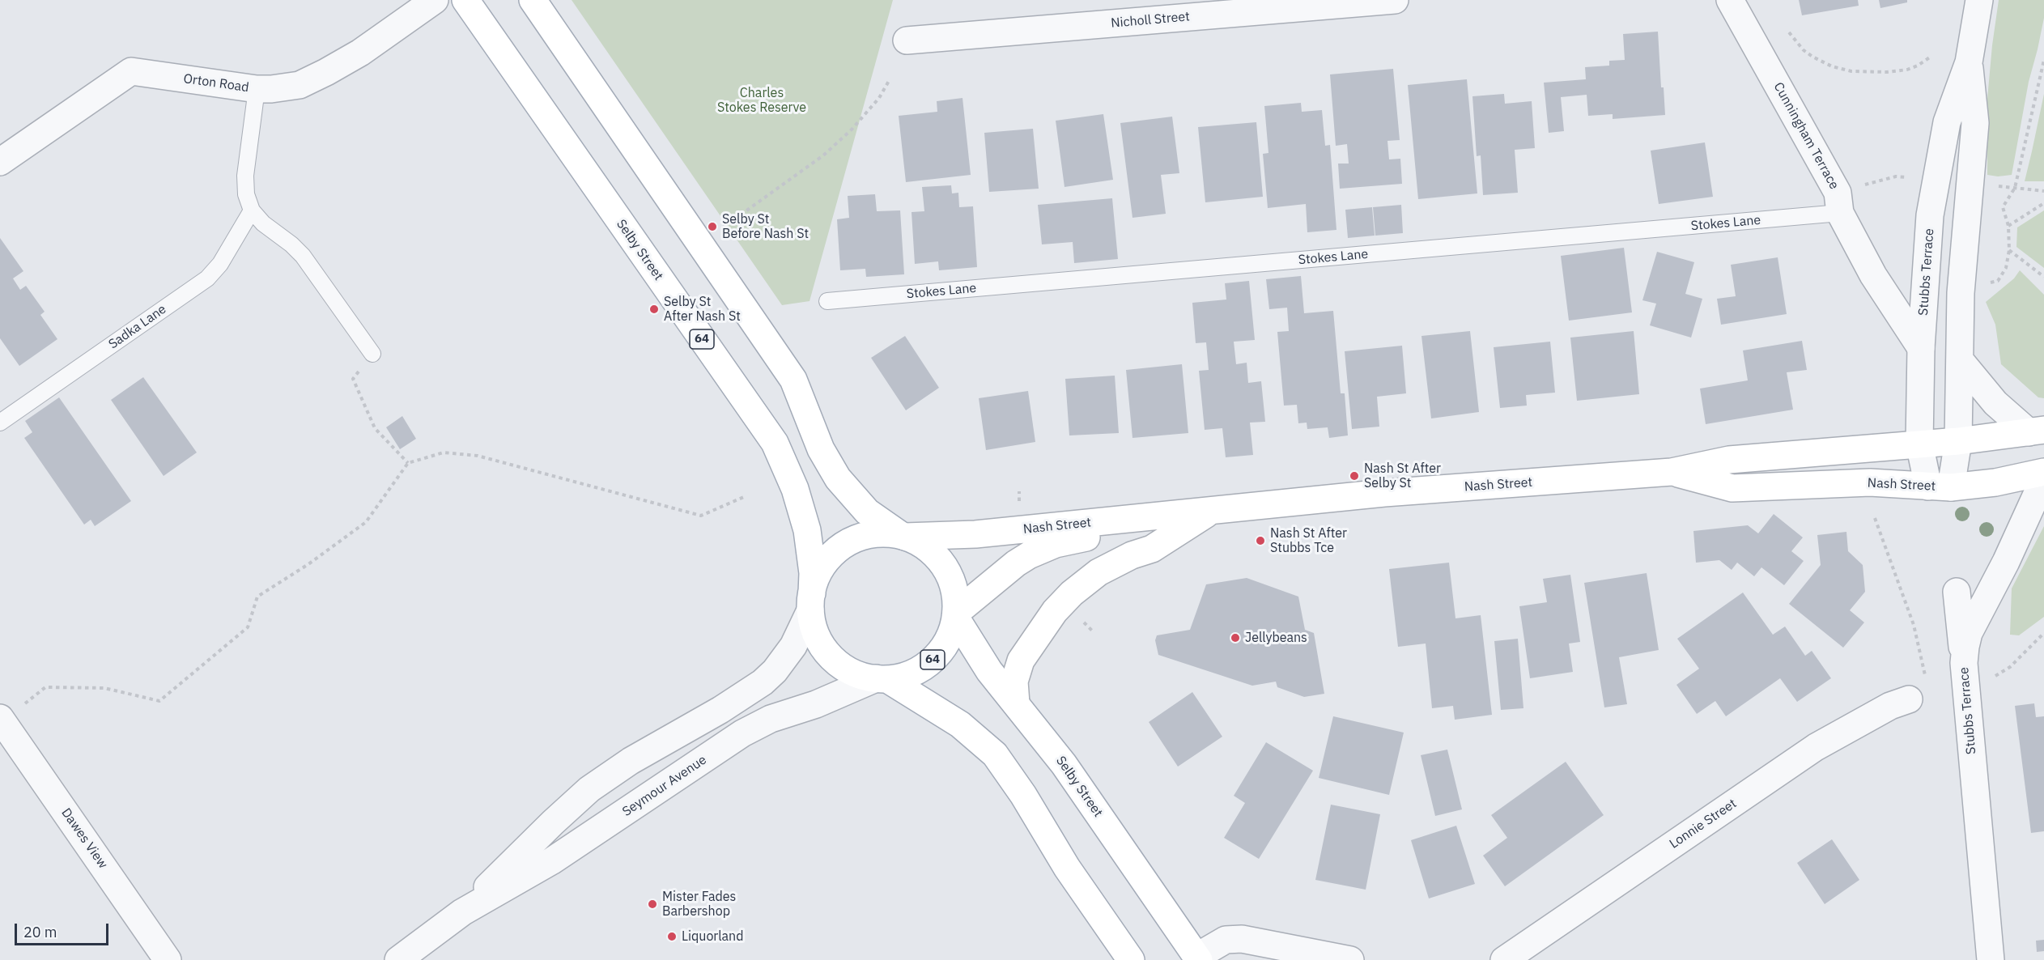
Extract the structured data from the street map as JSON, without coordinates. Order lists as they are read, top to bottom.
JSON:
{
  "streets": {
    "main road": ["Selby Street", "64", "Nash Street"],
    "street": [
      "Nicholl Street",
      "Orton Road",
      "Cunningham Terrace",
      "Stubbs Terrace",
      "Seymour Avenue",
      "Lonnie Street",
      "Dawes View"
    ],
    "lane": ["Stokes Lane", "Sadka Lane"]
  },
  "crossings": [
    ["Cunningham Terrace", "Stokes Lane"],
    ["Cunningham Terrace", "Stubbs Terrace"],
    ["Selby Street", "64"],
    ["Selby Street", "Nash Street"],
    ["Selby Street", "Seymour Avenue"],
    ["Stubbs Terrace", "Nash Street"],
    ["64", "Nash Street"],
    ["64", "Seymour Avenue"],
    ["Nash Street", "Seymour Avenue"]
  ],
  "parks": ["Charles Stokes Reserve"],
  "places": [
    "Selby St Before Nash St",
    "Selby St After Nash St",
    "Nash St After Selby St",
    "Nash St After Stubbs Tce",
    "Jellybeans",
    "Mister Fades Barbershop",
    "Liquorland"
  ],
  "scale_bar": "20 m"
}
